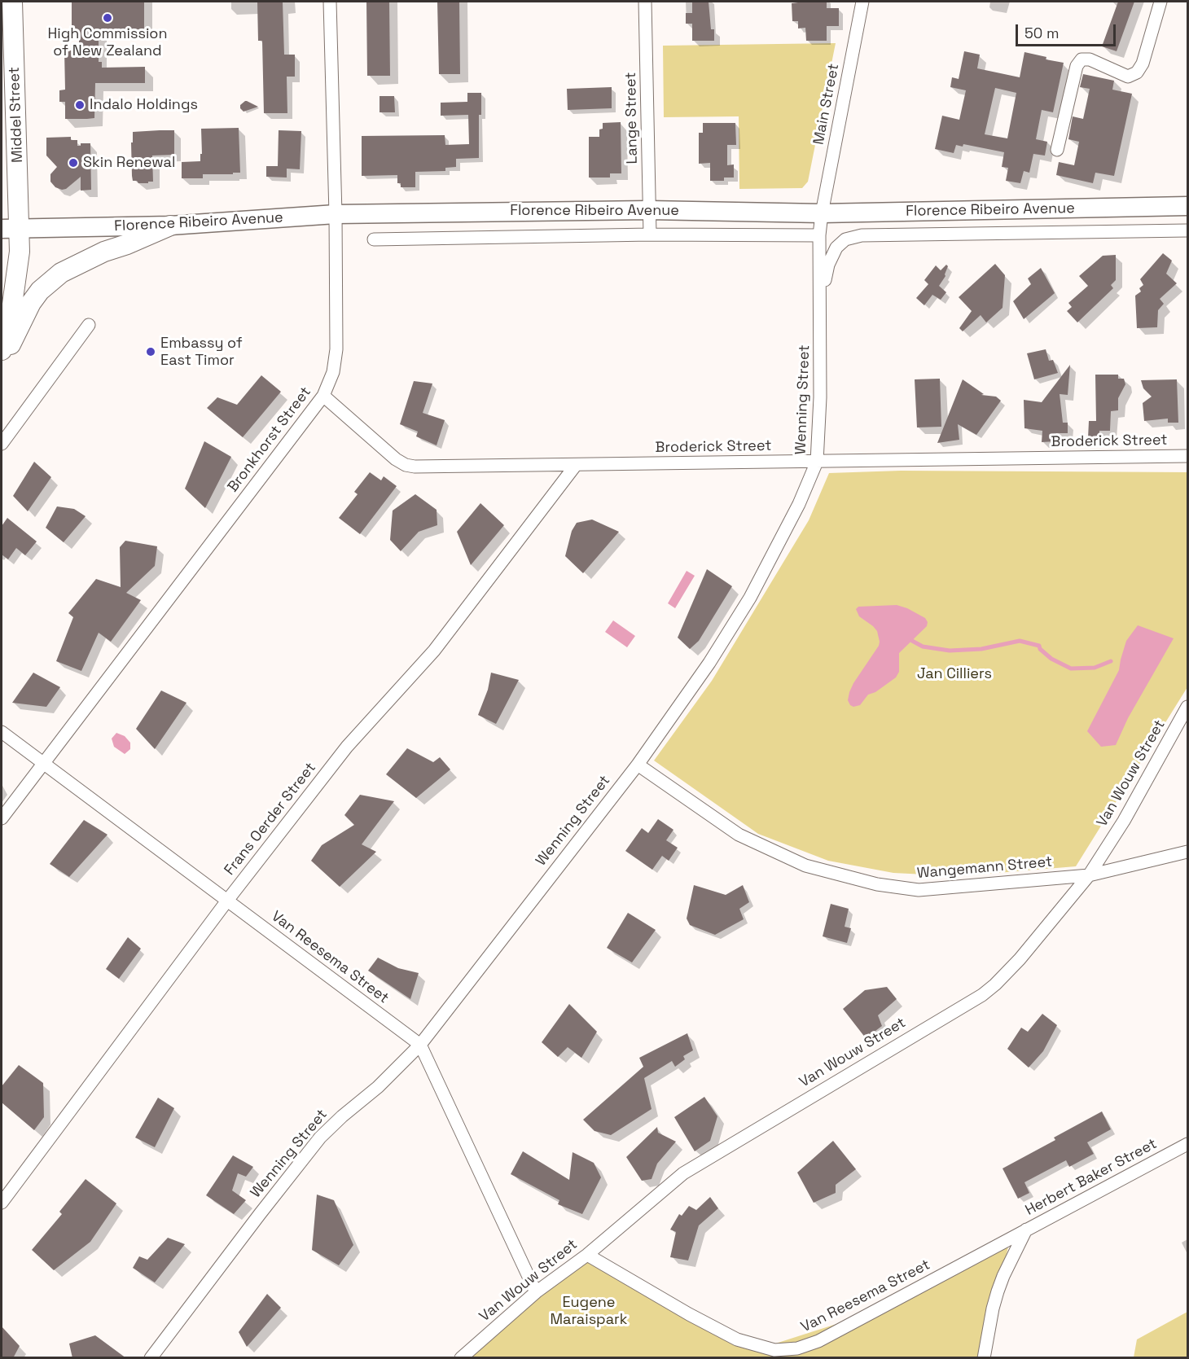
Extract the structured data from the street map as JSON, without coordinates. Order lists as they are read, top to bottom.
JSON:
{
  "streets": {
    "main road": ["Middel Street", "Florence Ribeiro Avenue"],
    "street": [
      "Main Street",
      "Lange Street",
      "Wenning Street",
      "Bronkhorst Street",
      "Broderick Street",
      "Van Wouw Street",
      "Frans Oerder Street",
      "Wangemann Street",
      "Van Reesema Street",
      "Herbert Baker Street"
    ]
  },
  "crossings": [
    ["Main Street", "Florence Ribeiro Avenue"],
    ["Main Street", "Wenning Street"],
    ["Middel Street", "Florence Ribeiro Avenue"],
    ["Lange Street", "Florence Ribeiro Avenue"],
    ["Florence Ribeiro Avenue", "Wenning Street"],
    ["Florence Ribeiro Avenue", "Bronkhorst Street"],
    ["Wenning Street", "Broderick Street"],
    ["Wenning Street", "Wangemann Street"],
    ["Wenning Street", "Van Reesema Street"],
    ["Bronkhorst Street", "Broderick Street"],
    ["Bronkhorst Street", "Van Reesema Street"],
    ["Broderick Street", "Frans Oerder Street"],
    ["Van Wouw Street", "Wangemann Street"],
    ["Van Wouw Street", "Van Reesema Street"],
    ["Frans Oerder Street", "Van Reesema Street"],
    ["Van Reesema Street", "Herbert Baker Street"]
  ],
  "parks": ["Jan Cilliers", "Eugene Maraispark"],
  "places": [
    "High Commission of New Zealand",
    "Indalo Holdings",
    "Skin Renewal",
    "Embassy of East Timor"
  ],
  "scale_bar": "50 m"
}
